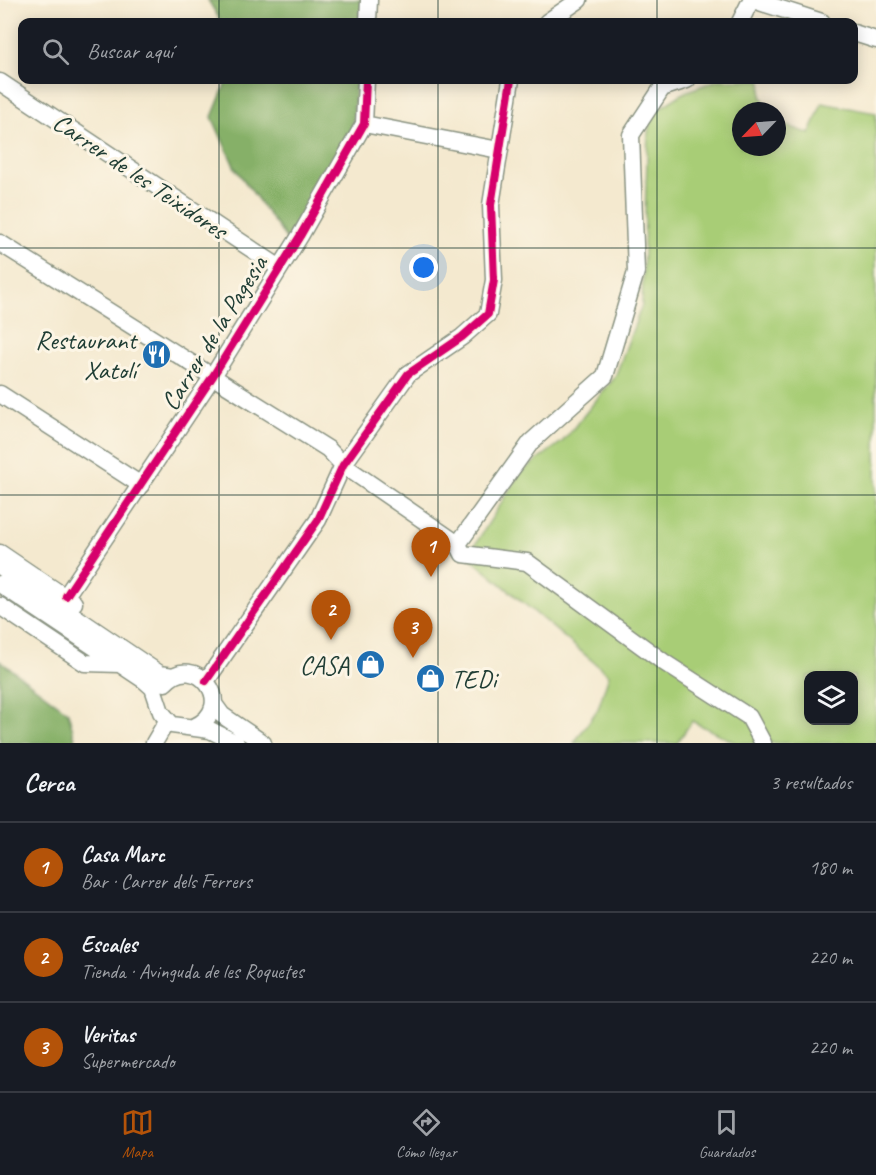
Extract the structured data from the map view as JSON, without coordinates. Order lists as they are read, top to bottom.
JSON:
{
  "streets": {
    "street": ["Carrer de les Teixidores", "Carrer de la Pagesia"]
  },
  "crossings": [
    ["Carrer de les Teixidores", "Carrer de la Pagesia"]
  ],
  "places": {
    "restaurant": ["Restaurant Xatolí"],
    "shop": ["CASA", "TEDi"]
  },
  "north": "bottom left",
  "page": {
    "search": "Buscar aquí",
    "pins": ["1", "2", "3"],
    "heading": ["Cerca", "3 resultados"],
    "list": [
      {
        "mark": "1",
        "name": "Casa Marc",
        "note": "Bar · Carrer dels Ferrers",
        "value": "180 m"
      },
      {
        "mark": "2",
        "name": "Escales",
        "note": "Tienda · Avinguda de les Roquetes",
        "value": "220 m"
      },
      {
        "mark": "3",
        "name": "Veritas",
        "note": "Supermercado",
        "value": "220 m"
      }
    ],
    "nav": ["Mapa", "Cómo llegar", "Guardados"]
  }
}
